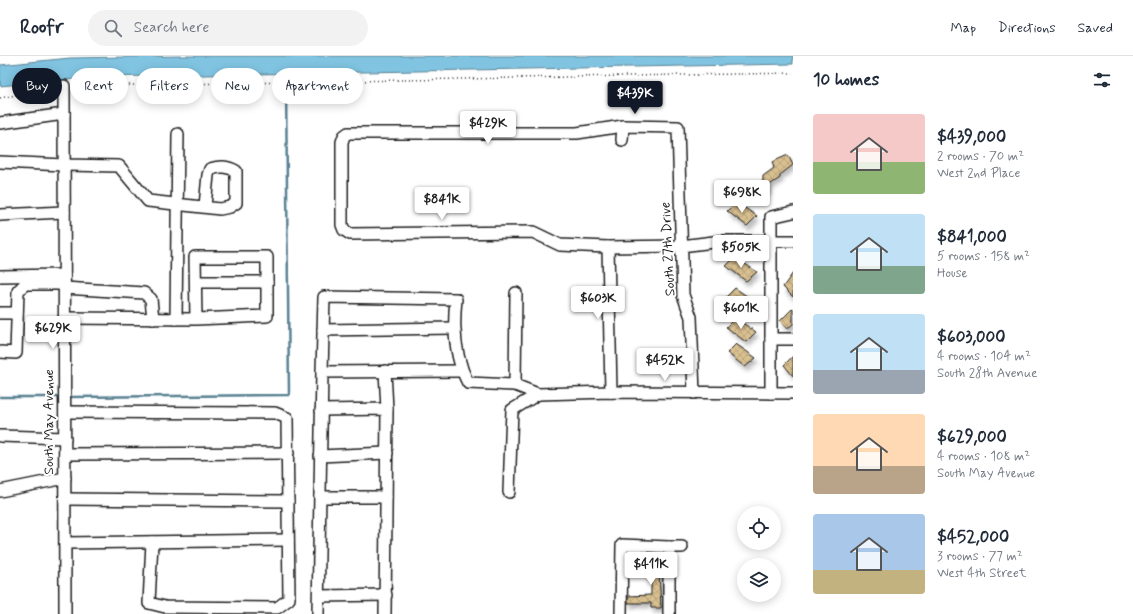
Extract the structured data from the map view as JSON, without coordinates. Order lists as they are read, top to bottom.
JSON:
{
  "streets": {
    "street": ["South 27th Drive", "South May Avenue"]
  },
  "page": {
    "header": "Roofr",
    "search": "Search here",
    "nav": ["Map", "Directions", "Saved"],
    "heading": "10 homes",
    "chip": [
      "Buy",
      "Rent",
      "Filters",
      "New",
      "Apartment"
    ],
    "price": [
      "$439K",
      "$429K",
      "$698K",
      "$841K",
      "$505K",
      "$603K",
      "$601K",
      "$629K",
      "$452K",
      "$411K"
    ],
    "list": [
      {
        "name": "$439,000",
        "note": "2 rooms · 70 m² · West 2nd Place"
      },
      {
        "name": "$841,000",
        "note": "5 rooms · 158 m² · House"
      },
      {
        "name": "$603,000",
        "note": "4 rooms · 104 m² · South 28th Avenue"
      },
      {
        "name": "$629,000",
        "note": "4 rooms · 108 m² · South May Avenue"
      },
      {
        "name": "$452,000",
        "note": "3 rooms · 77 m² · West 4th Street"
      }
    ]
  }
}
